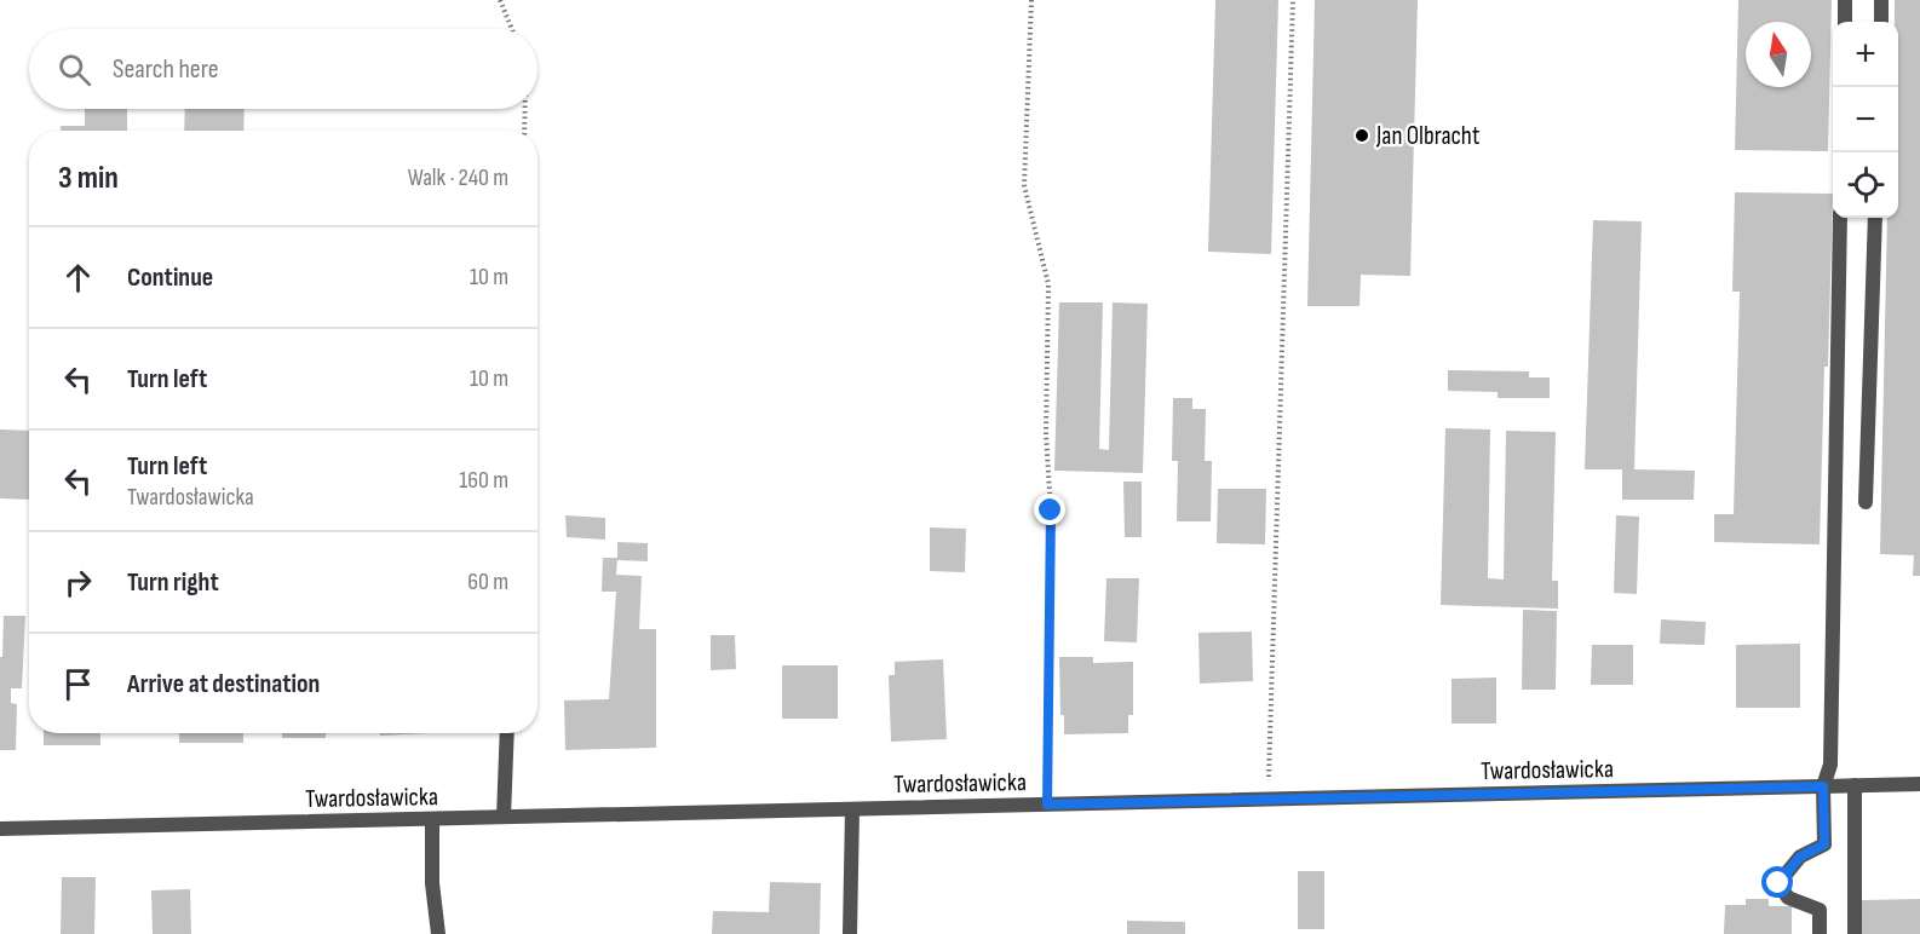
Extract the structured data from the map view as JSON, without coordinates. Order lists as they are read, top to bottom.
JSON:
{
  "streets": {
    "street": ["Twardosławicka"]
  },
  "places": ["Jan Olbracht"],
  "north": "top",
  "page": {
    "map_buttons": ["+", "−"],
    "search": "Search here",
    "heading": ["3 min", "Walk · 240 m"],
    "list": [
      ["Continue", "10 m"],
      ["Turn left", "10 m"],
      ["Turn left", "Twardosławicka", "160 m"],
      ["Turn right", "60 m"],
      "Arrive at destination"
    ]
  }
}
